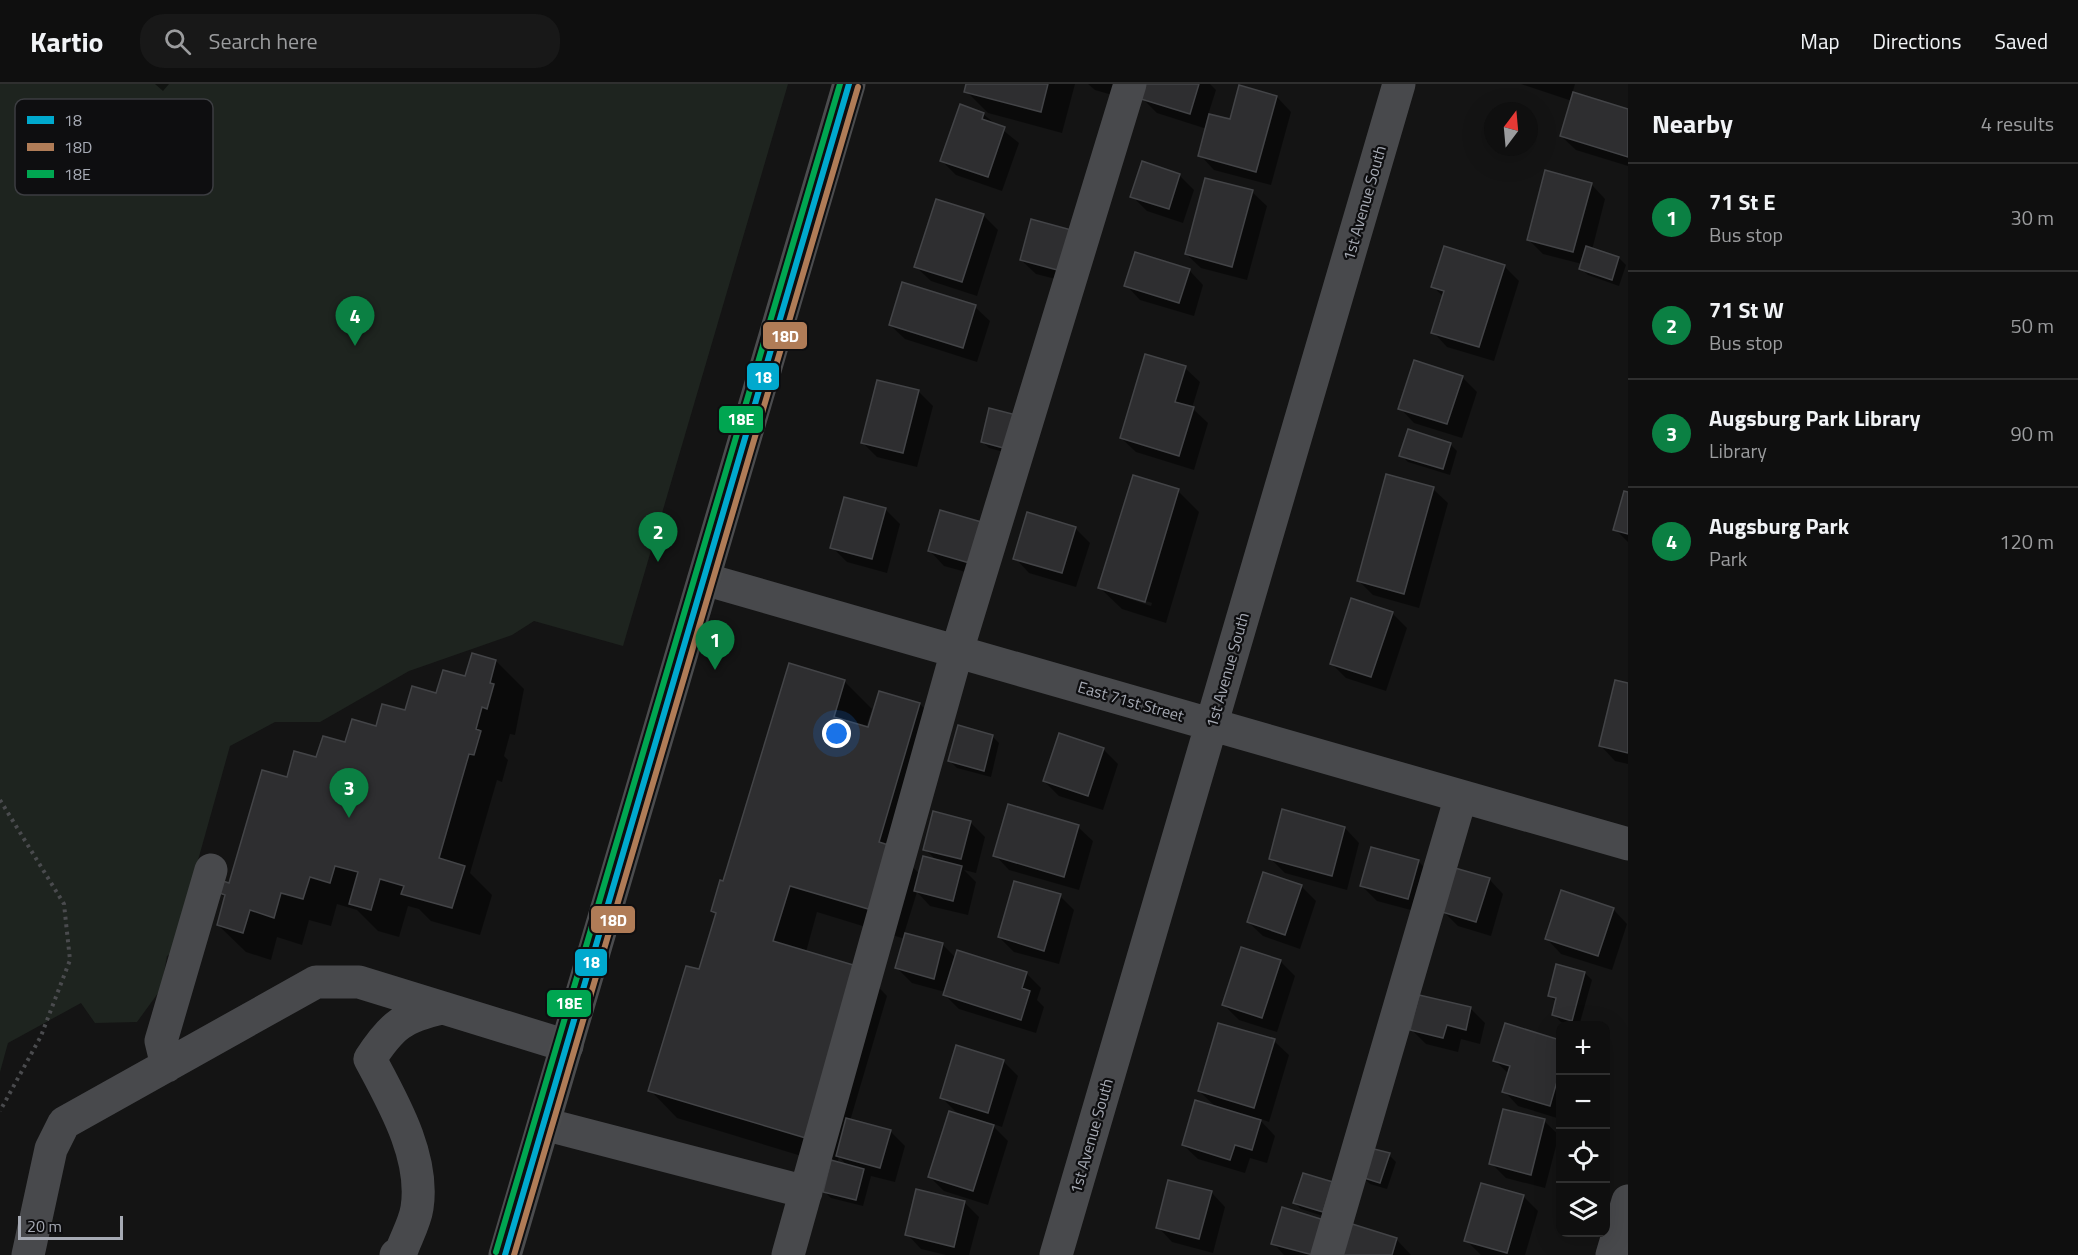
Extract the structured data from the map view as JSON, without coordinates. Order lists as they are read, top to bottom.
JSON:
{
  "streets": {
    "street": ["1st Avenue South", "East 71st Street"]
  },
  "crossings": [
    ["1st Avenue South", "East 71st Street"]
  ],
  "lines": ["transit line 18", "transit line 18E", "transit line 18D"],
  "legend": ["18", "18D", "18E"],
  "scale_bar": "20 m",
  "north": "top",
  "page": {
    "header": "Kartio",
    "search": "Search here",
    "nav": ["Map", "Directions", "Saved"],
    "heading": ["Nearby", "4 results"],
    "list": [
      {
        "mark": "1",
        "name": "71 St E",
        "note": "Bus stop",
        "value": "30 m"
      },
      {
        "mark": "2",
        "name": "71 St W",
        "note": "Bus stop",
        "value": "50 m"
      },
      {
        "mark": "3",
        "name": "Augsburg Park Library",
        "note": "Library",
        "value": "90 m"
      },
      {
        "mark": "4",
        "name": "Augsburg Park",
        "note": "Park",
        "value": "120 m"
      }
    ],
    "pins": [
      "4",
      "2",
      "1",
      "3"
    ],
    "map_buttons": ["+", "−"],
    "scale": "20 m"
  }
}
